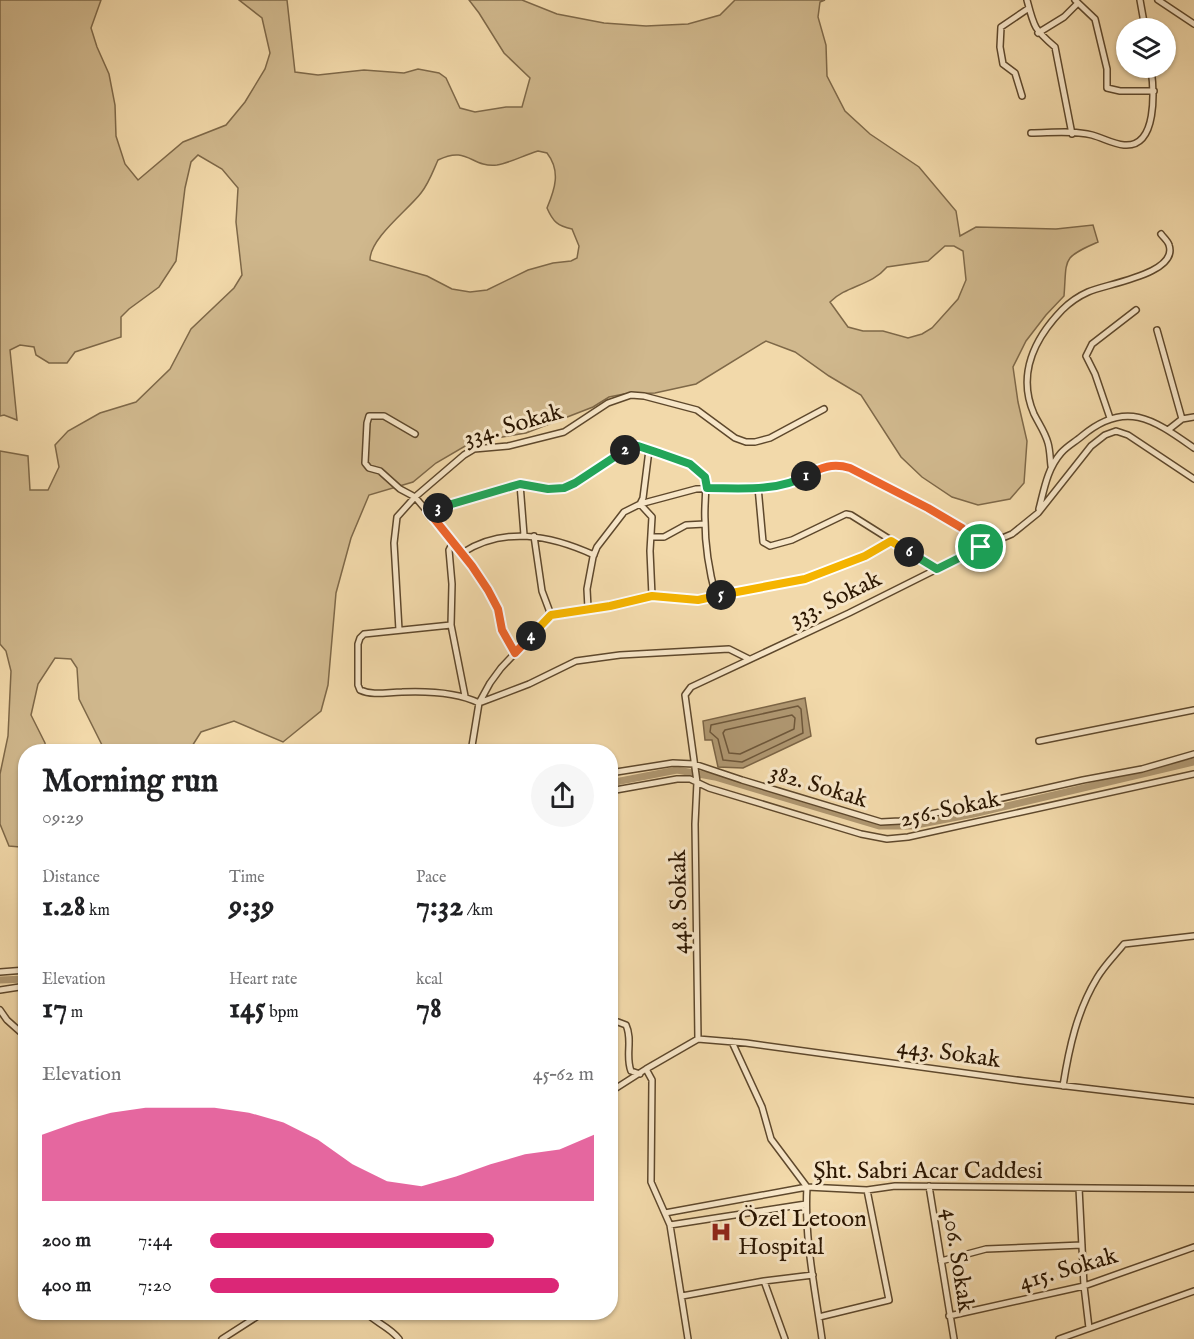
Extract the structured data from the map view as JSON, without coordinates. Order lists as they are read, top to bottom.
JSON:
{
  "streets": {
    "street": [
      "334. Sokak",
      "333. Sokak",
      "382. Sokak",
      "256. Sokak",
      "448. Sokak",
      "443. Sokak",
      "Şht. Sabri Acar Caddesi",
      "406. Sokak",
      "415. Sokak"
    ]
  },
  "crossings": [
    ["333. Sokak", "382. Sokak"],
    ["333. Sokak", "448. Sokak"],
    ["382. Sokak", "448. Sokak"],
    ["256. Sokak", "448. Sokak"],
    ["448. Sokak", "443. Sokak"],
    ["Şht. Sabri Acar Caddesi", "406. Sokak"],
    ["406. Sokak", "415. Sokak"]
  ],
  "places": {
    "hospital": ["Özel Letoon Hospital"]
  },
  "page": {
    "pins": [
      "2",
      "1",
      "3",
      "6",
      "5",
      "4"
    ],
    "heading": ["Morning run", "09:29"],
    "stats": [
      ["Distance", "1.28 km"],
      ["Time", "9:39"],
      ["Pace", "7:32 /km"],
      ["Elevation", "17 m"],
      ["Heart rate", "145 bpm"],
      ["kcal", "78"]
    ],
    "chart": ["Elevation", "45–62 m"],
    "list": [
      {
        "name": "200 m",
        "note": "7:44"
      },
      {
        "name": "400 m",
        "note": "7:20"
      }
    ]
  }
}
